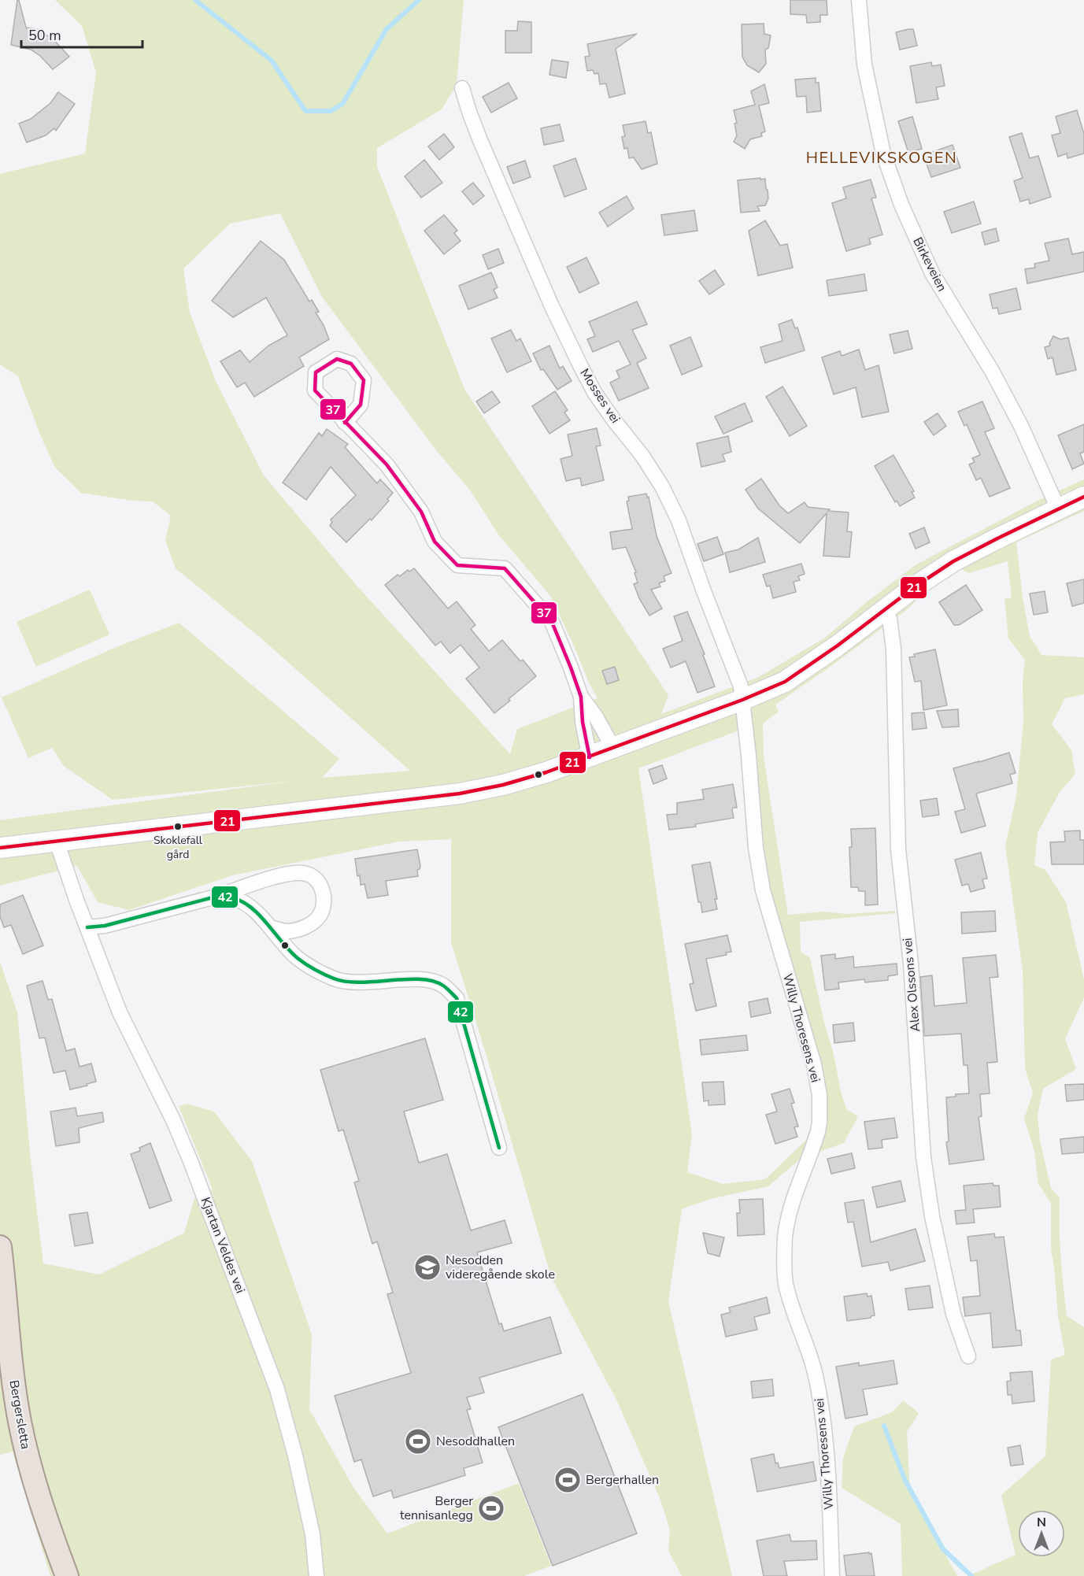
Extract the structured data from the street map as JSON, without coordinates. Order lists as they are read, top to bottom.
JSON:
{
  "streets": {
    "main road": ["Bergersletta"],
    "street": [
      "Birkeveien",
      "Mosses vei",
      "Alex Olssons vei",
      "Willy Thoresens vei",
      "Kjartan Veldes vei"
    ]
  },
  "crossings": [
    ["Mosses vei", "Willy Thoresens vei"]
  ],
  "districts": ["HELLEVIKSKOGEN"],
  "places": {
    "other": ["Skoklefall gård"],
    "school or university": ["Nesodden videregående skole"],
    "sports": ["Nesoddhallen", "Bergerhallen", "Berger tennisanlegg"]
  },
  "lines": ["transit line 37", "transit line 21", "transit line 42"],
  "scale_bar": "50 m",
  "north": "top"
}
